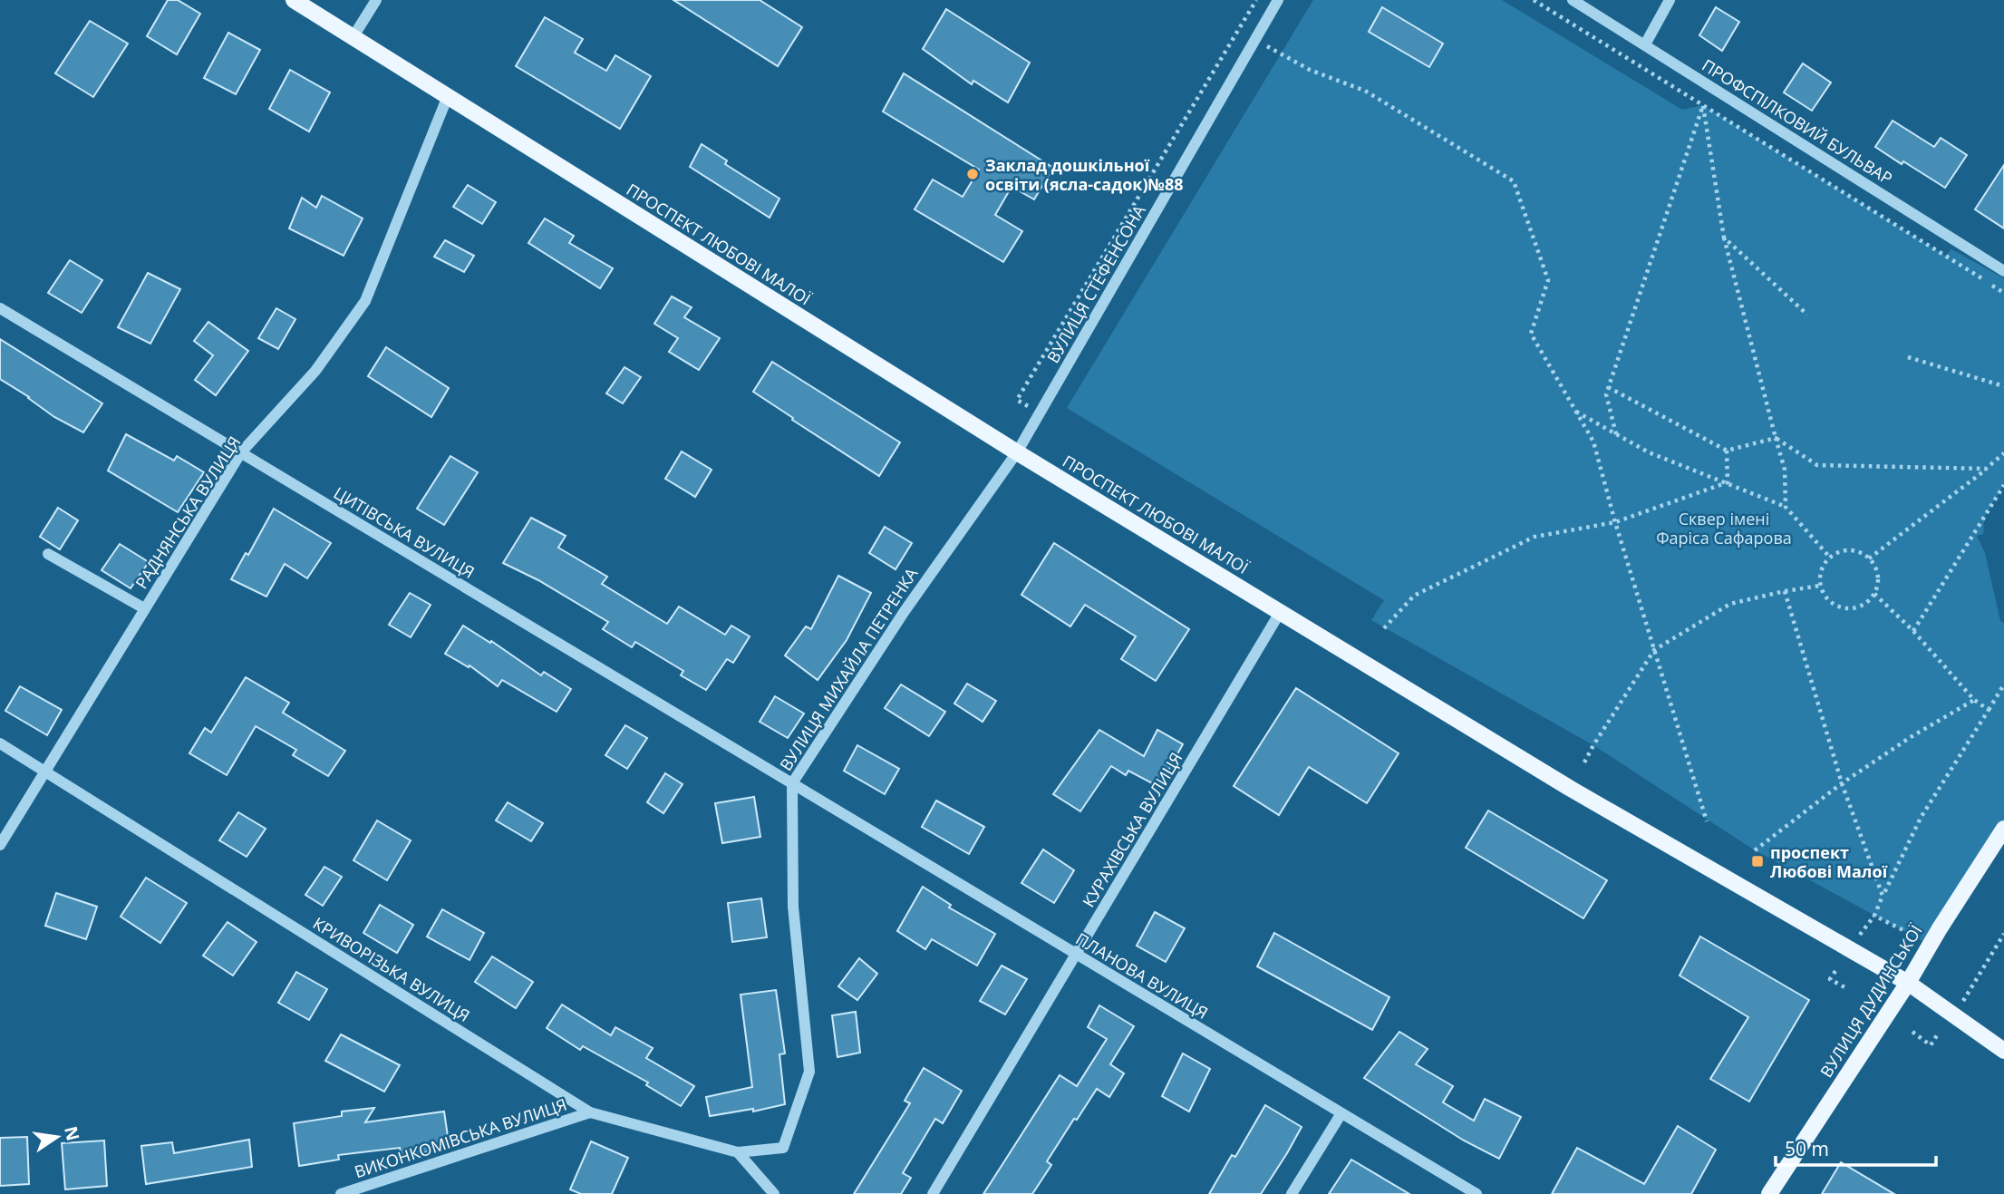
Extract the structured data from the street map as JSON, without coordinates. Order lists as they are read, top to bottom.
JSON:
{
  "streets": {
    "main road": ["ПРОСПЕКТ ЛЮБОВІ МАЛОЇ", "ВУЛИЦЯ ДУДИНСЬКОЇ"],
    "street": [
      "ПРОФСПІЛКОВИЙ БУЛЬВАР",
      "ВУЛИЦЯ СТЕФЕНСОНА",
      "РАДНЯНСЬКА ВУЛИЦЯ",
      "ЦИТІВСЬКА ВУЛИЦЯ",
      "ВУЛИЦЯ МИХАЙЛА ПЕТРЕНКА",
      "КУРАХІВСЬКА ВУЛИЦЯ",
      "КРИВОРІЗЬКА ВУЛИЦЯ",
      "ПЛАНОВА ВУЛИЦЯ",
      "ВИКОНКОМІВСЬКА ВУЛИЦЯ"
    ]
  },
  "crossings": [
    ["ПРОСПЕКТ ЛЮБОВІ МАЛОЇ", "ВУЛИЦЯ СТЕФЕНСОНА"],
    ["ПРОСПЕКТ ЛЮБОВІ МАЛОЇ", "РАДНЯНСЬКА ВУЛИЦЯ"],
    ["ПРОСПЕКТ ЛЮБОВІ МАЛОЇ", "ВУЛИЦЯ МИХАЙЛА ПЕТРЕНКА"],
    ["ПРОСПЕКТ ЛЮБОВІ МАЛОЇ", "КУРАХІВСЬКА ВУЛИЦЯ"],
    ["ПРОСПЕКТ ЛЮБОВІ МАЛОЇ", "ВУЛИЦЯ ДУДИНСЬКОЇ"],
    ["ВУЛИЦЯ СТЕФЕНСОНА", "ВУЛИЦЯ МИХАЙЛА ПЕТРЕНКА"],
    ["РАДНЯНСЬКА ВУЛИЦЯ", "ЦИТІВСЬКА ВУЛИЦЯ"],
    ["РАДНЯНСЬКА ВУЛИЦЯ", "КРИВОРІЗЬКА ВУЛИЦЯ"],
    ["ЦИТІВСЬКА ВУЛИЦЯ", "ВУЛИЦЯ МИХАЙЛА ПЕТРЕНКА"],
    ["ЦИТІВСЬКА ВУЛИЦЯ", "ПЛАНОВА ВУЛИЦЯ"],
    ["ВУЛИЦЯ МИХАЙЛА ПЕТРЕНКА", "КРИВОРІЗЬКА ВУЛИЦЯ"],
    ["ВУЛИЦЯ МИХАЙЛА ПЕТРЕНКА", "ПЛАНОВА ВУЛИЦЯ"],
    ["КУРАХІВСЬКА ВУЛИЦЯ", "ПЛАНОВА ВУЛИЦЯ"],
    ["КРИВОРІЗЬКА ВУЛИЦЯ", "ВИКОНКОМІВСЬКА ВУЛИЦЯ"]
  ],
  "parks": ["Сквер імені Фаріса Сафарова"],
  "places": {
    "other": ["Заклад дошкільної освіти (ясла-садок)№88"],
    "transit": ["проспект Любові Малої"]
  },
  "scale_bar": "50 m",
  "north": "right"
}
